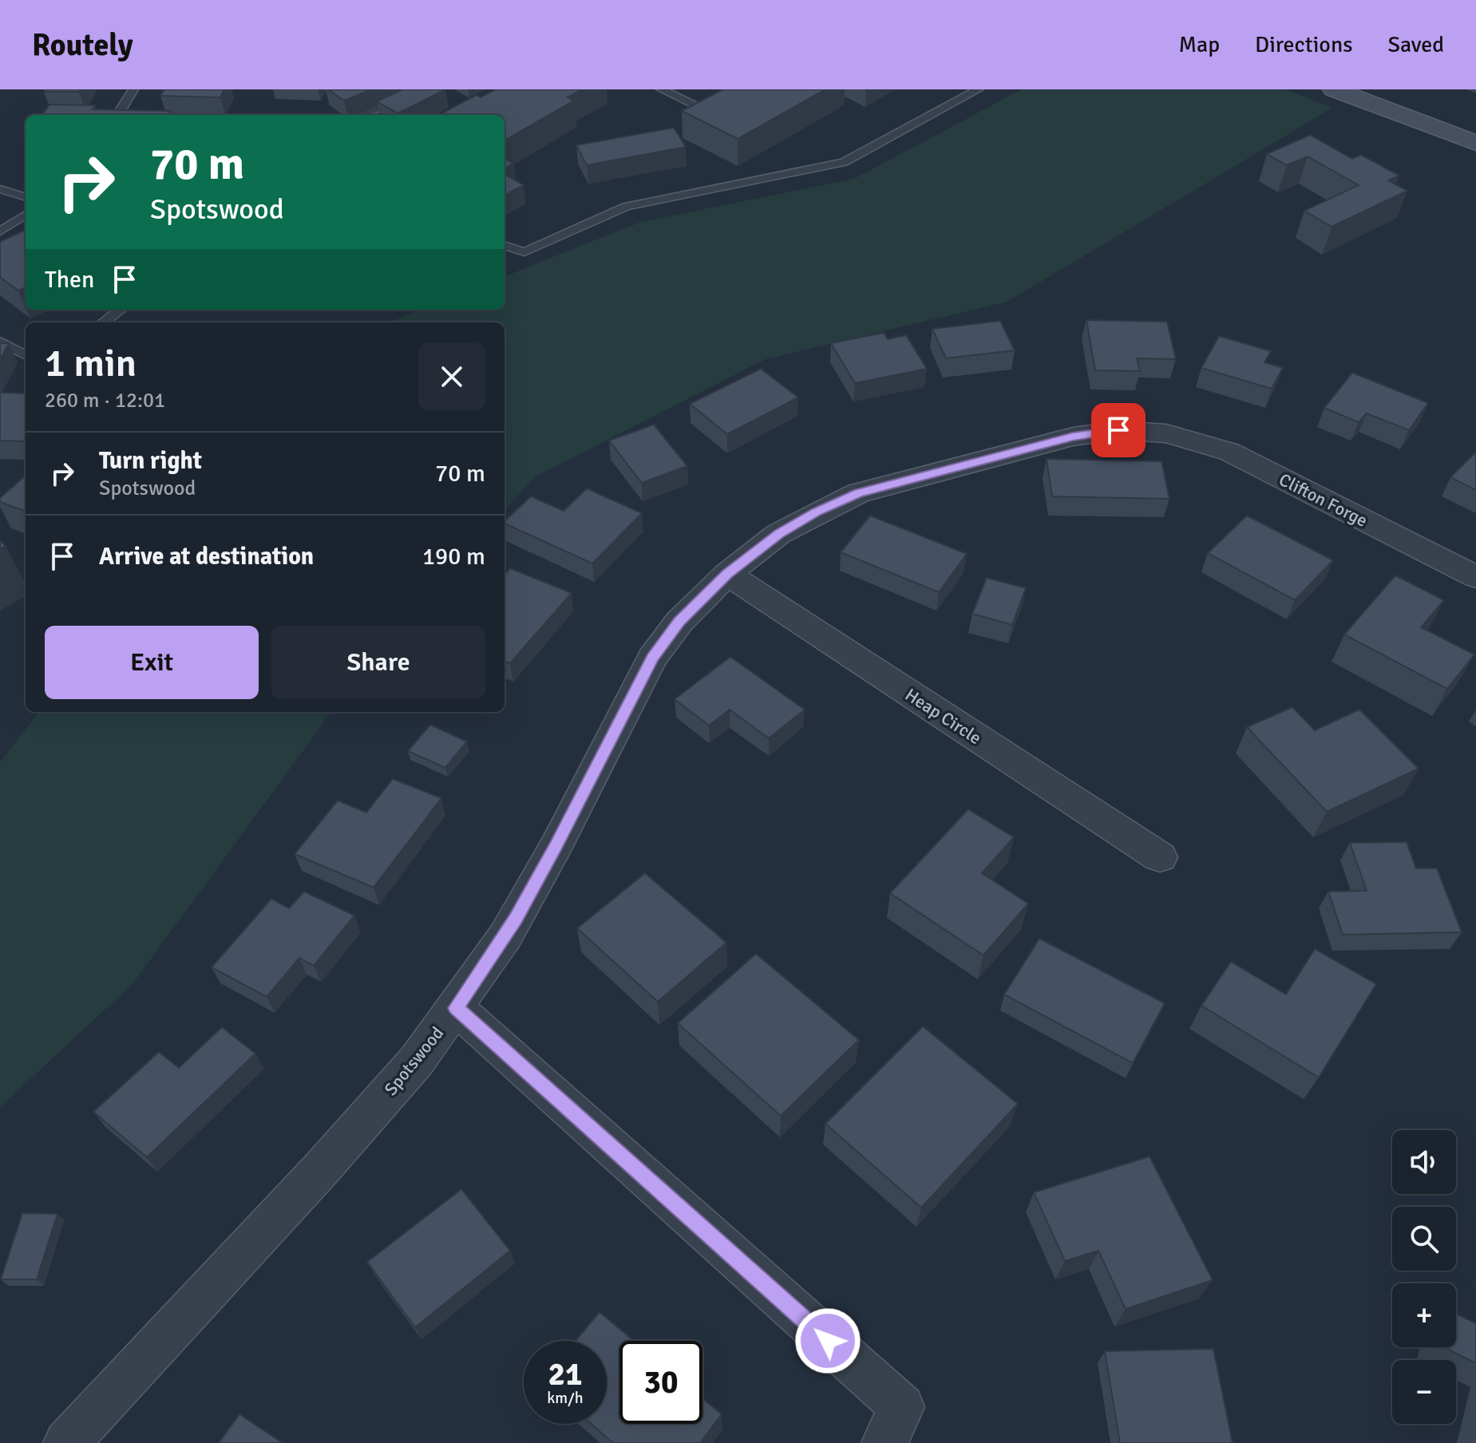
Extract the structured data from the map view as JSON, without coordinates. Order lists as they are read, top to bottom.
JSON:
{
  "streets": {
    "street": ["Clifton Forge", "Heap Circle", "Spotswood"]
  },
  "crossings": [
    ["Clifton Forge", "Spotswood"],
    ["Heap Circle", "Spotswood"]
  ],
  "page": {
    "header": "Routely",
    "nav": ["Map", "Directions", "Saved"],
    "turn": ["70 m", "Spotswood"],
    "then": "Then",
    "heading": ["1 min", "260 m · 12:01"],
    "list": [
      {
        "name": "Turn right",
        "note": "Spotswood",
        "value": "70 m"
      },
      {
        "name": "Arrive at destination",
        "value": "190 m"
      }
    ],
    "buttons": ["Exit", "Share"],
    "map_buttons": ["+", "−"],
    "speed": "21 km/h",
    "limit": "30"
  }
}
